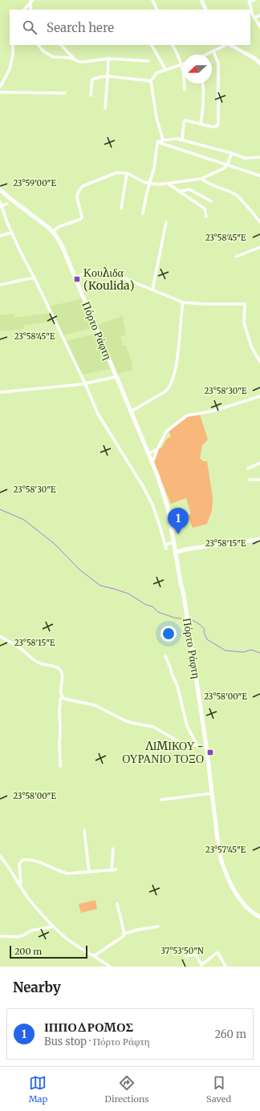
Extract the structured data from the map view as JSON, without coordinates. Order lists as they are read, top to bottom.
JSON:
{
  "streets": {
    "main road": ["Πόρτο Ράφτη"]
  },
  "places": {
    "transit": ["Κουλιδα (Koulida)", "ΛΙΜΙΚΟΥ - ΟΥΡΑΝΙΟ ΤΟΞΟ"]
  },
  "scale_bar": "200 m",
  "north": "left",
  "page": {
    "search": "Search here",
    "pins": "1",
    "scale": "200 m",
    "heading": "Nearby",
    "list": [
      {
        "mark": "1",
        "name": "ΙΠΠΟΔΡΟΜΟΣ",
        "note": "Bus stop · Πόρτο Ράφτη",
        "value": "260 m"
      }
    ],
    "nav": ["Map", "Directions", "Saved"]
  },
  "coordinates": [
    "23°59'00\"E",
    "23°58'45\"E",
    "23°58'30\"E",
    "23°58'15\"E",
    "23°58'00\"E",
    "23°57'45\"E",
    "37°53'50\"N"
  ]
}
